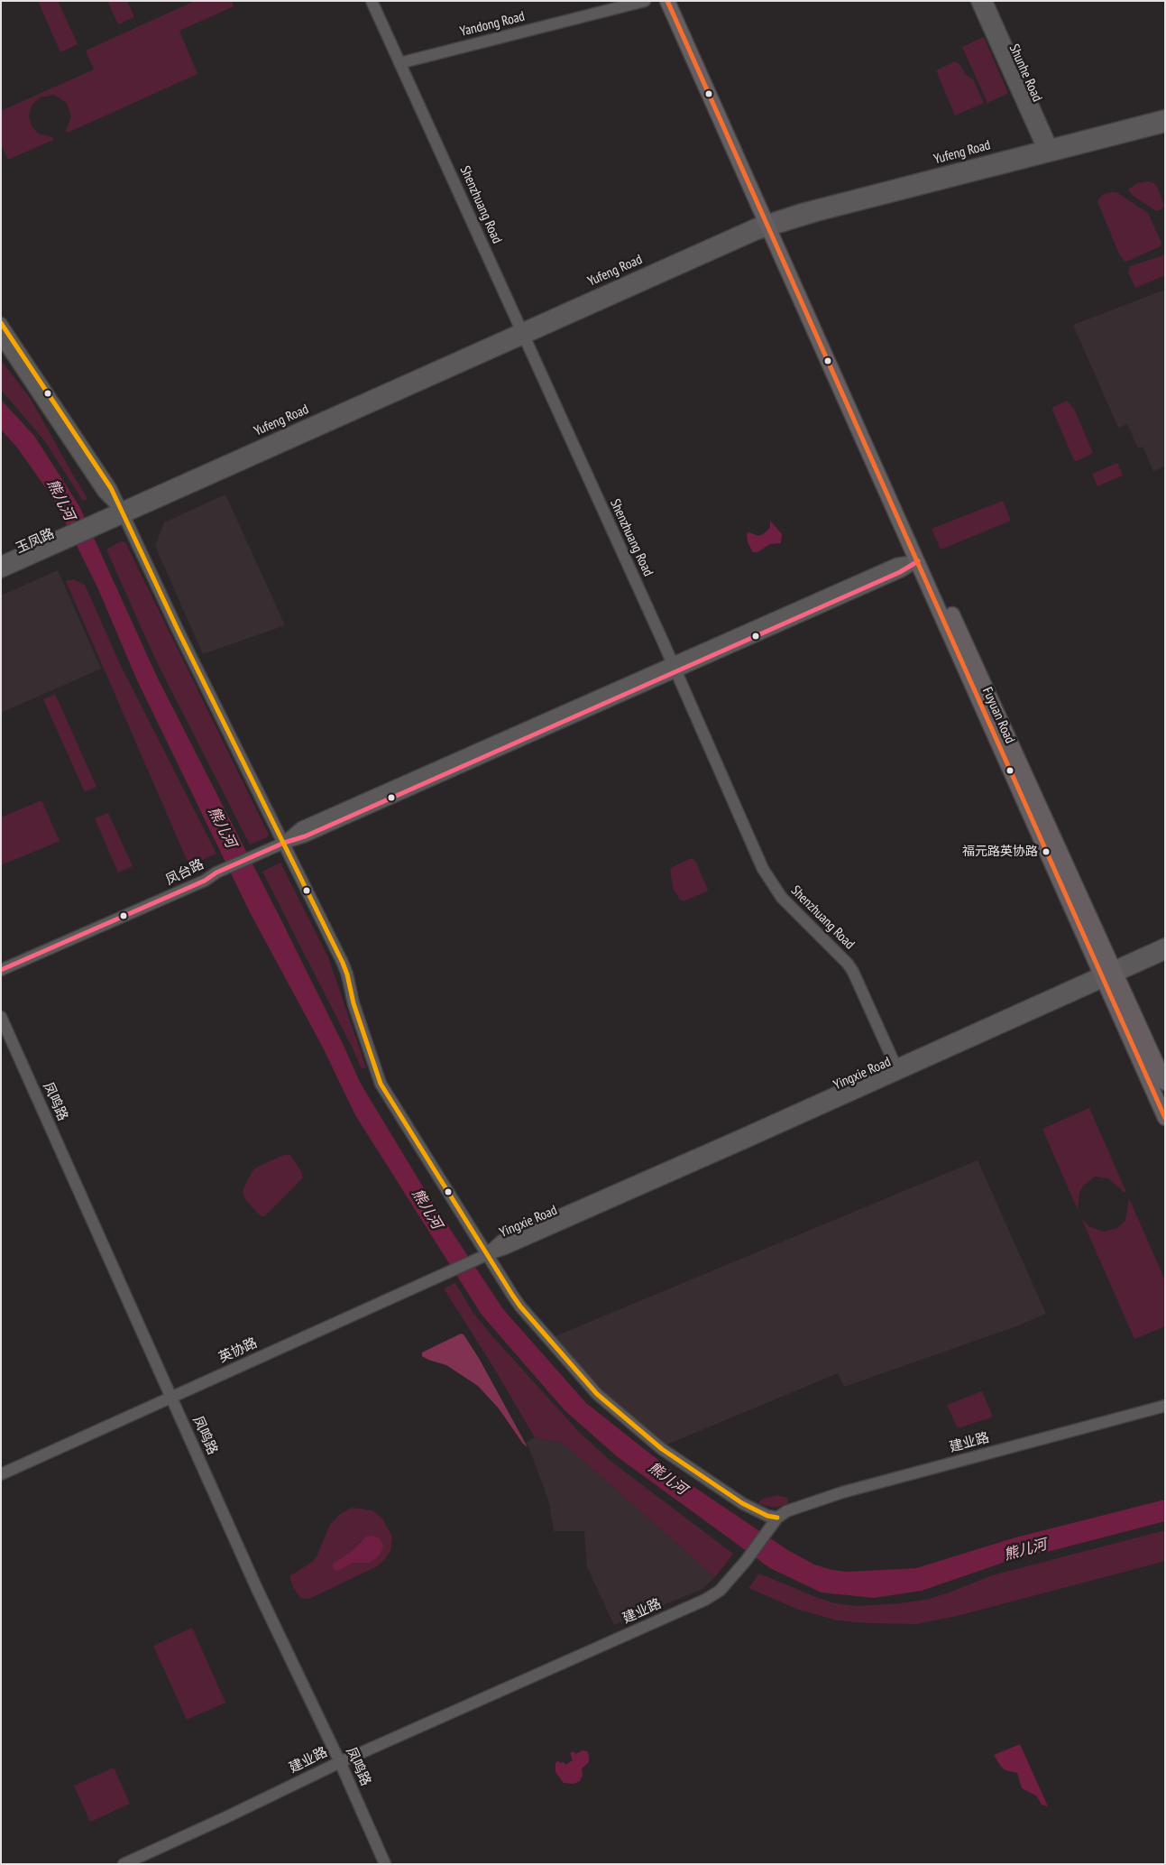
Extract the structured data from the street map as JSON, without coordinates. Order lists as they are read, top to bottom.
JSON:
{
  "streets": {
    "main road": ["Fuyuan Road"],
    "street": [
      "Yandong Road",
      "Shunhe Road",
      "Yufeng Road",
      "Shenzhuang Road",
      "玉凤路",
      "凤台路",
      "Yingxie Road",
      "凤鸣路",
      "英协路",
      "建业路"
    ]
  },
  "crossings": [
    ["Yandong Road", "Shenzhuang Road"],
    ["Shunhe Road", "Yufeng Road"],
    ["Yufeng Road", "Shenzhuang Road"],
    ["Yufeng Road", "玉凤路"],
    ["Yufeng Road", "Fuyuan Road"],
    ["Shenzhuang Road", "Yingxie Road"],
    ["Fuyuan Road", "Yingxie Road"],
    ["Yingxie Road", "英协路"],
    ["凤鸣路", "英协路"],
    ["凤鸣路", "建业路"]
  ],
  "water": ["熊儿河"],
  "places": ["福元路英协路"]
}
